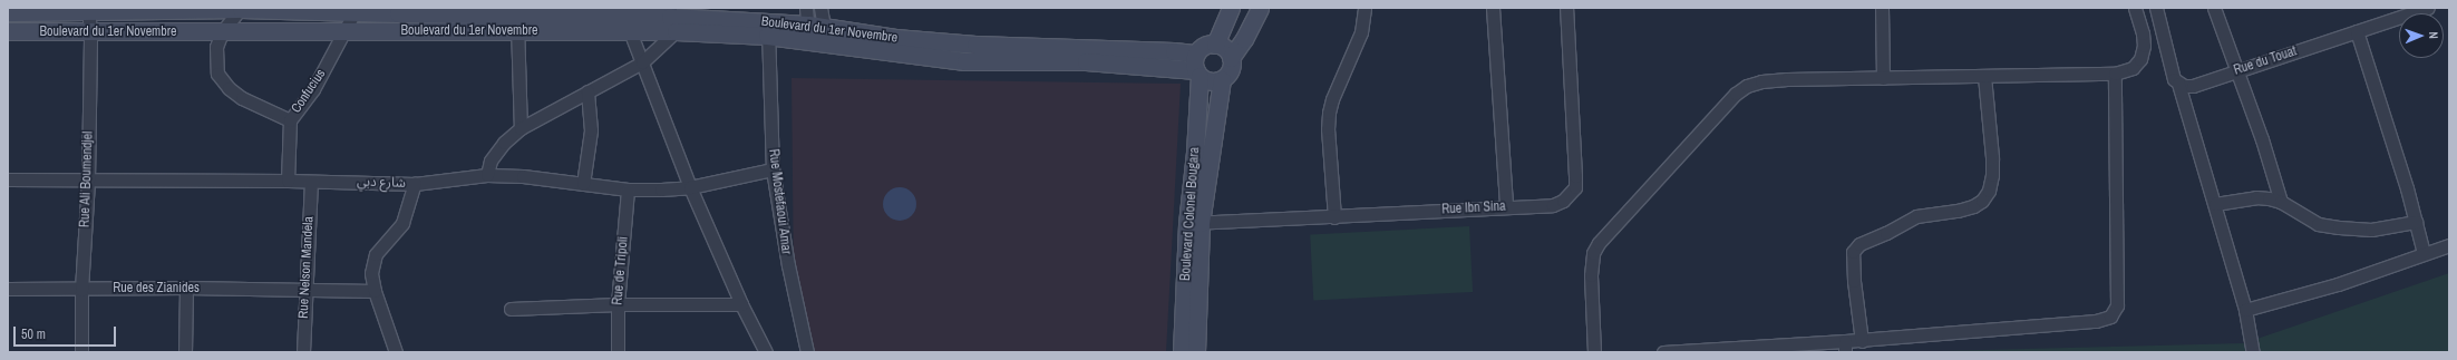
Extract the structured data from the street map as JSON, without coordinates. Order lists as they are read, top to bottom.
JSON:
{
  "streets": {
    "main road": ["Boulevard du 1er Novembre", "Boulevard Colonel Bougara"],
    "street": [
      "Rue du Touat",
      "Confucius",
      "Rue Ali Boumendjel",
      "شارع دبي",
      "Rue Mostefaoui Amar",
      "Rue Ibn Sina",
      "Rue Nelson Mandela",
      "Rue de Tripoli",
      "Rue des Zianides"
    ]
  },
  "crossings": [
    ["Boulevard du 1er Novembre", "Confucius"],
    ["Boulevard du 1er Novembre", "Rue Ali Boumendjel"],
    ["Boulevard du 1er Novembre", "Rue Mostefaoui Amar"],
    ["Boulevard du 1er Novembre", "Boulevard Colonel Bougara"],
    ["Confucius", "شارع دبي"],
    ["Rue Ali Boumendjel", "شارع دبي"],
    ["Rue Ali Boumendjel", "Rue des Zianides"],
    ["شارع دبي", "Rue Mostefaoui Amar"],
    ["شارع دبي", "Rue Nelson Mandela"],
    ["شارع دبي", "Rue de Tripoli"],
    ["Rue Ibn Sina", "Boulevard Colonel Bougara"],
    ["Rue Nelson Mandela", "Rue des Zianides"]
  ],
  "scale_bar": "50 m",
  "north": "right"
}
